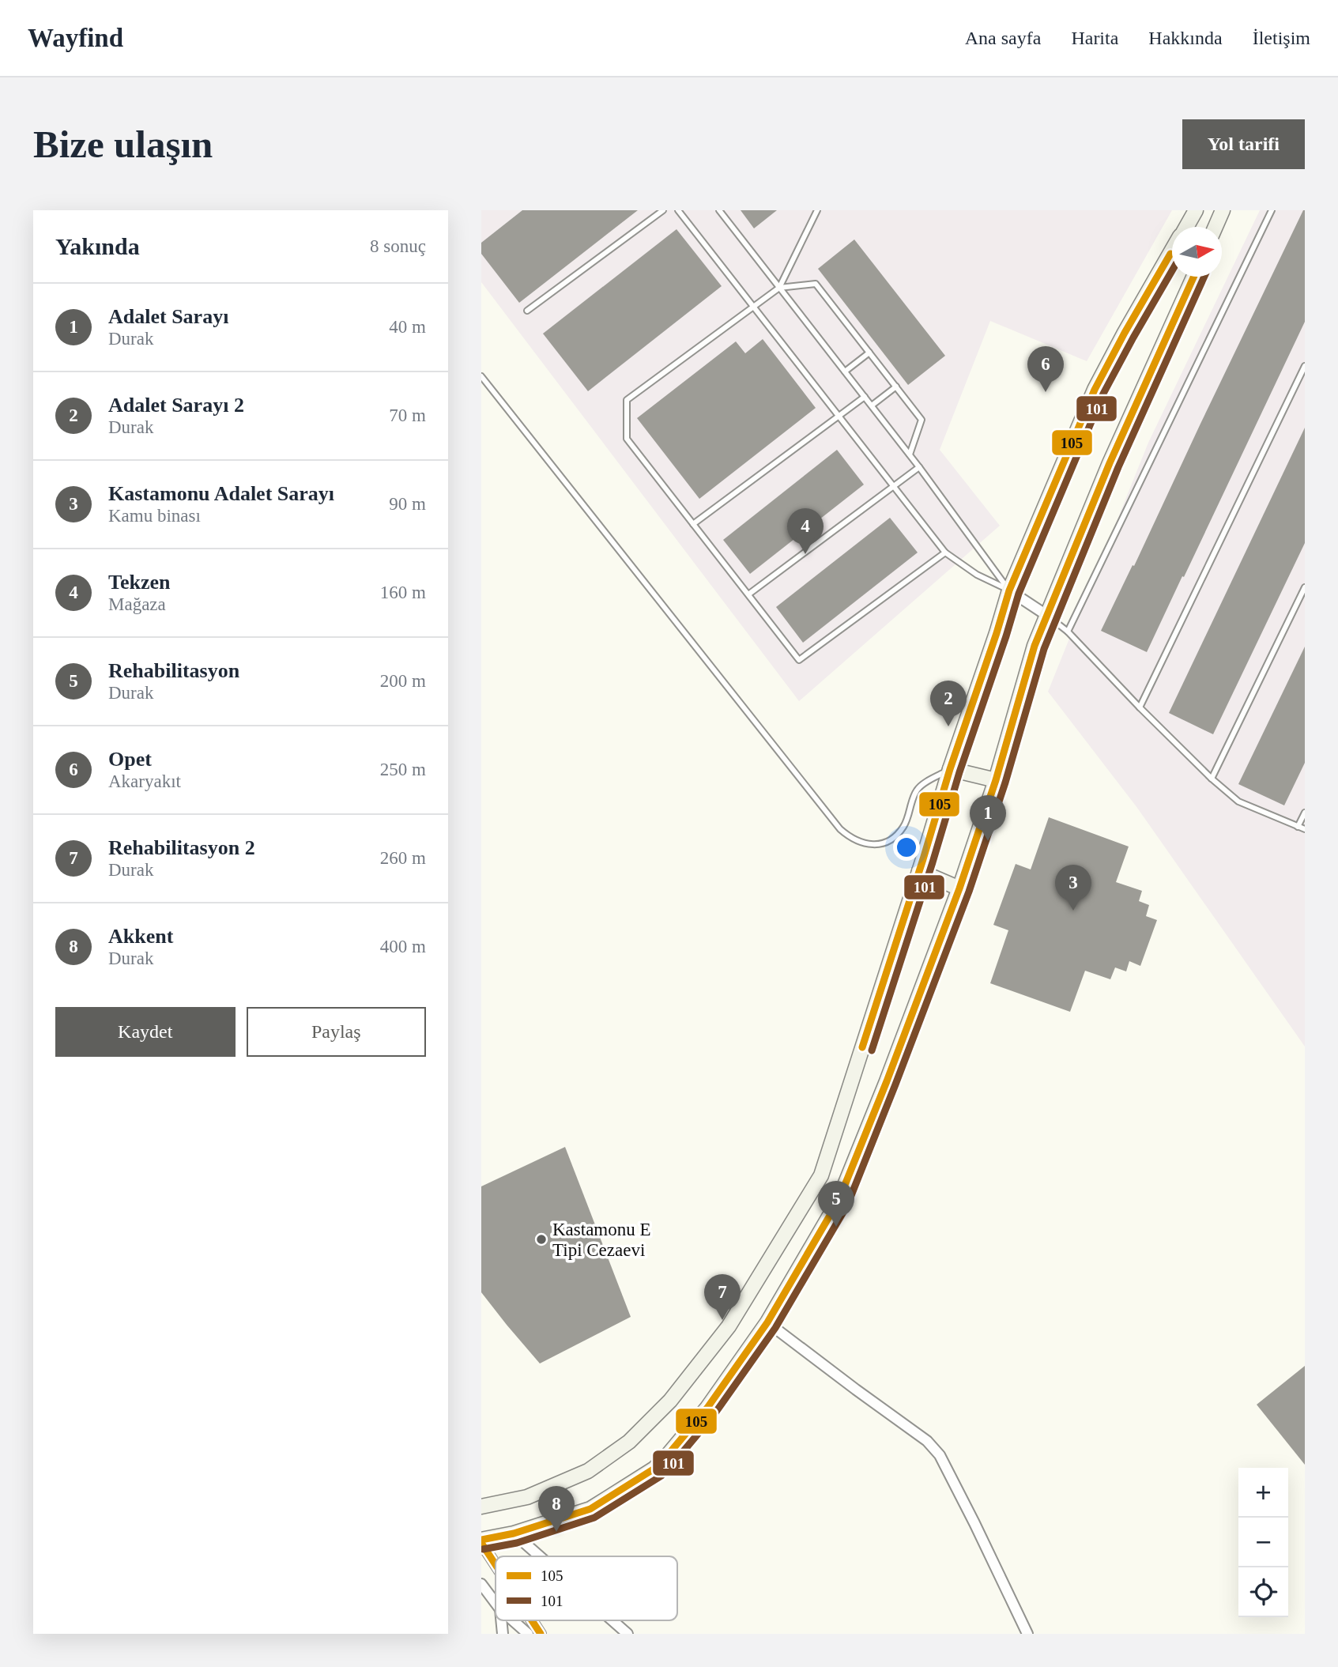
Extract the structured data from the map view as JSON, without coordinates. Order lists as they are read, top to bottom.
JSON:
{
  "places": ["Kastamonu E Tipi Cezaevi"],
  "lines": ["transit line 105", "transit line 101"],
  "legend": ["105", "101"],
  "north": "right",
  "page": {
    "header": "Wayfind",
    "nav": [
      "Ana sayfa",
      "Harita",
      "Hakkında",
      "İletişim"
    ],
    "buttons": [
      "Yol tarifi",
      ["Kaydet", "Paylaş"]
    ],
    "title": "Bize ulaşın",
    "heading": ["Yakında", "8 sonuç"],
    "list": [
      {
        "mark": "1",
        "name": "Adalet Sarayı",
        "note": "Durak",
        "value": "40 m"
      },
      {
        "mark": "2",
        "name": "Adalet Sarayı 2",
        "note": "Durak",
        "value": "70 m"
      },
      {
        "mark": "3",
        "name": "Kastamonu Adalet Sarayı",
        "note": "Kamu binası",
        "value": "90 m"
      },
      {
        "mark": "4",
        "name": "Tekzen",
        "note": "Mağaza",
        "value": "160 m"
      },
      {
        "mark": "5",
        "name": "Rehabilitasyon",
        "note": "Durak",
        "value": "200 m"
      },
      {
        "mark": "6",
        "name": "Opet",
        "note": "Akaryakıt",
        "value": "250 m"
      },
      {
        "mark": "7",
        "name": "Rehabilitasyon 2",
        "note": "Durak",
        "value": "260 m"
      },
      {
        "mark": "8",
        "name": "Akkent",
        "note": "Durak",
        "value": "400 m"
      }
    ],
    "pins": [
      "6",
      "4",
      "2",
      "1",
      "3",
      "5",
      "7",
      "8"
    ],
    "map_buttons": ["+", "−"]
  }
}
